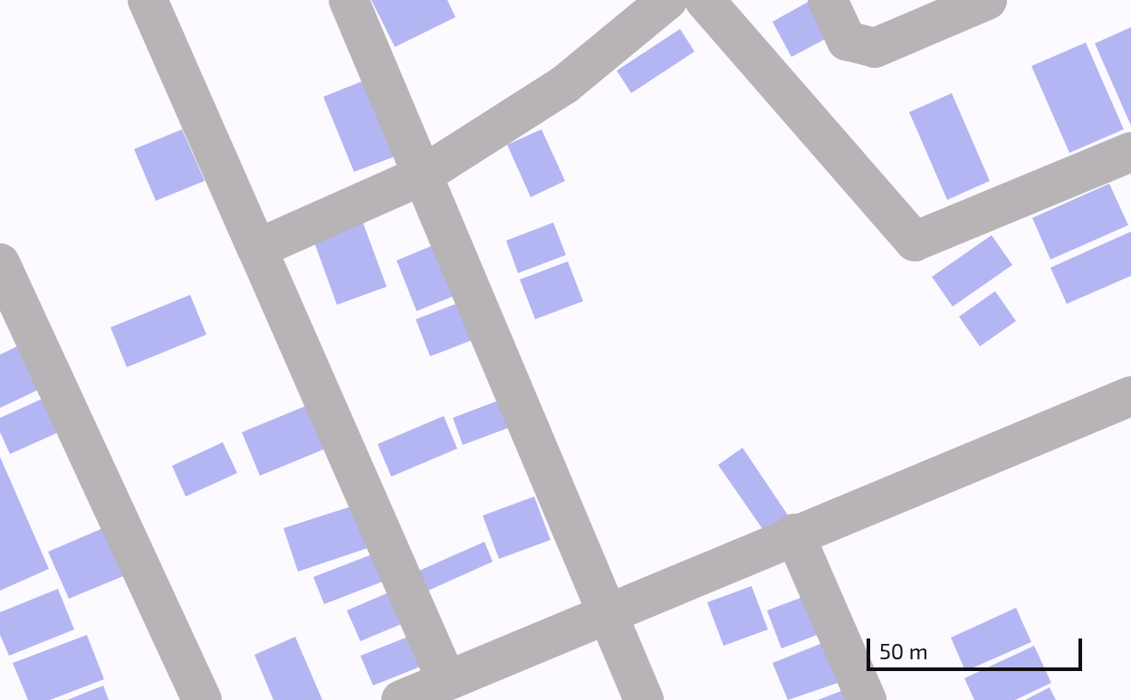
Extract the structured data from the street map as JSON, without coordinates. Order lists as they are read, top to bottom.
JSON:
{
  "scale_bar": "50 m"
}
